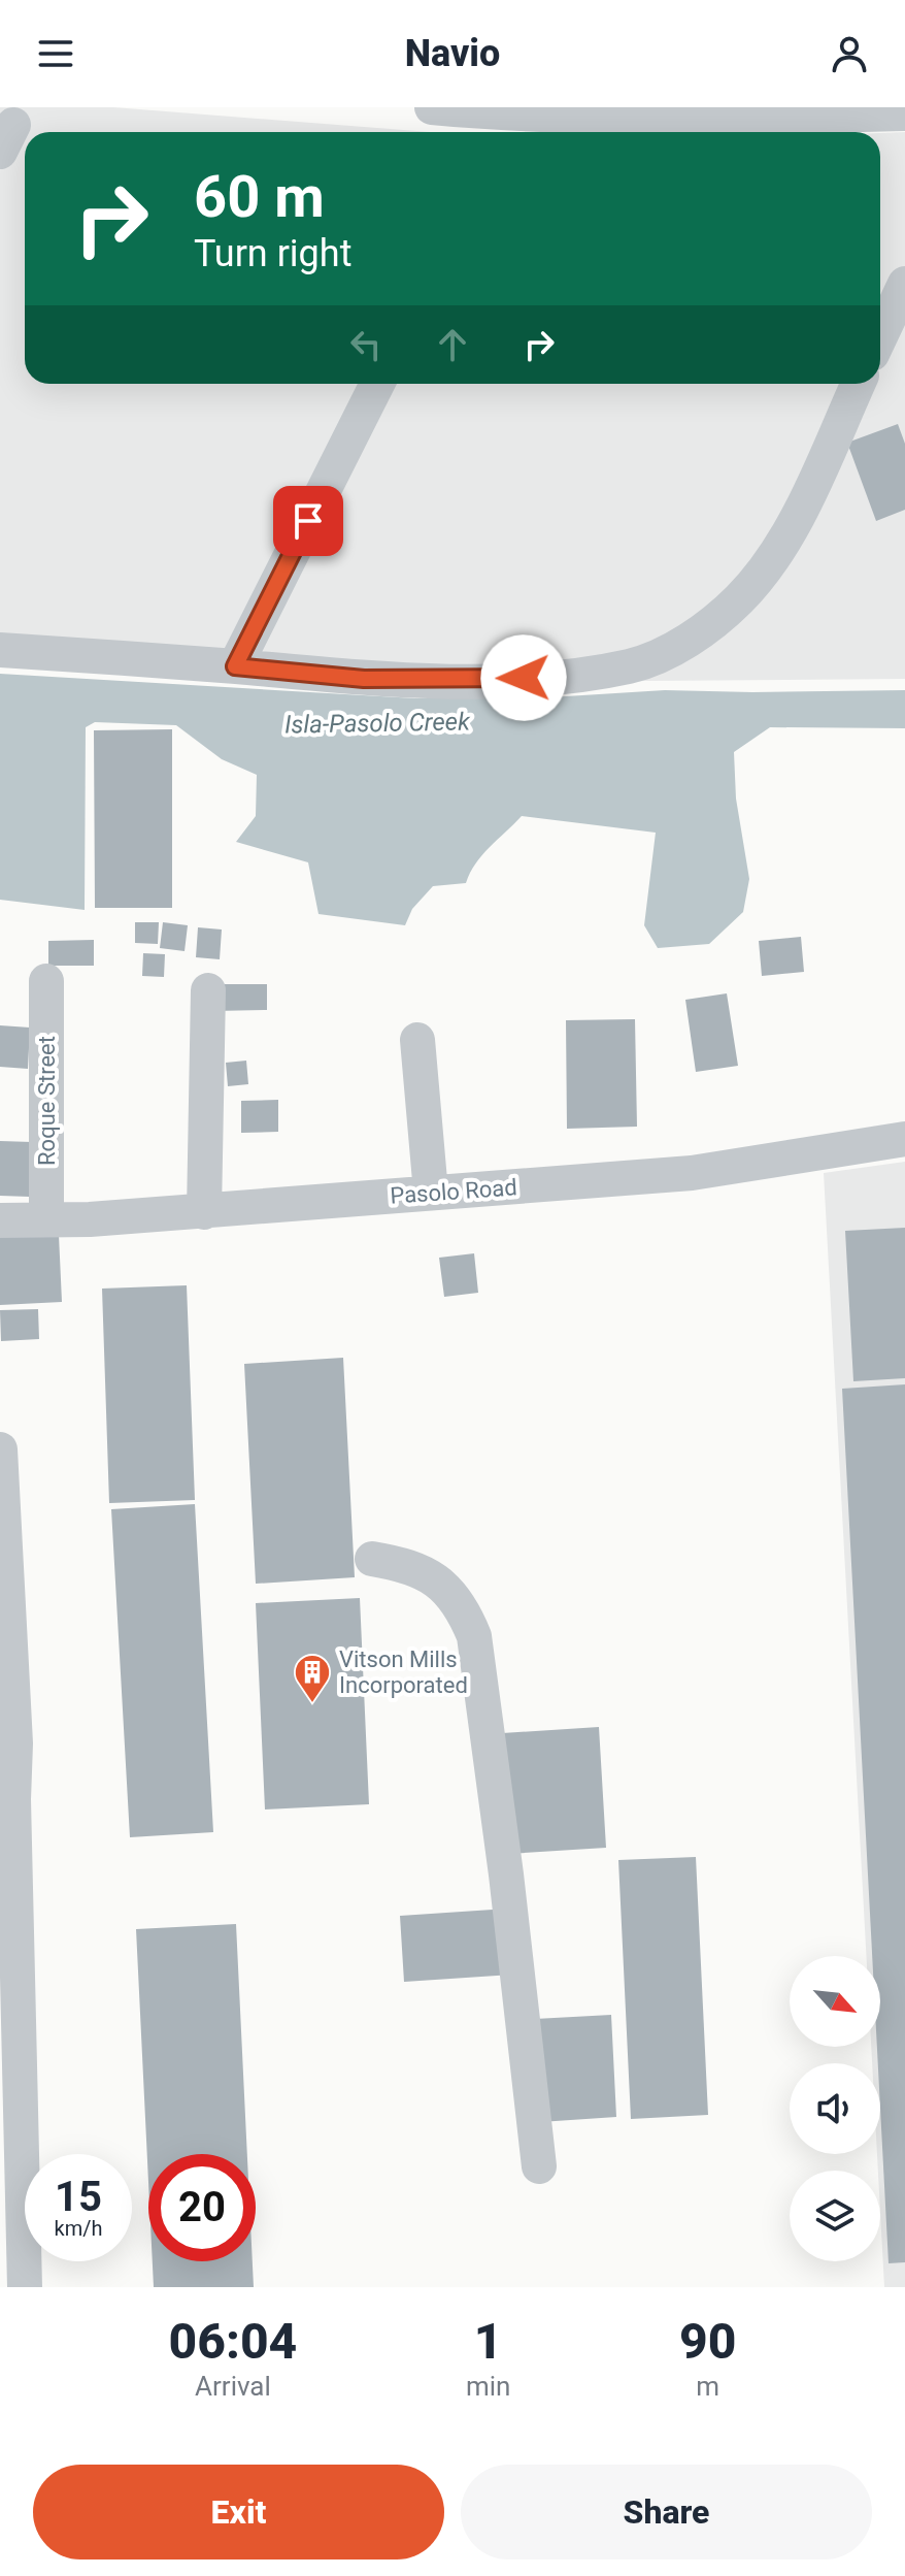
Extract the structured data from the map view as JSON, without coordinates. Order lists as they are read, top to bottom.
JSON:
{
  "streets": {
    "street": ["Roque Street", "Pasolo Road"]
  },
  "crossings": [
    ["Roque Street", "Pasolo Road"]
  ],
  "water": ["Isla-Pasolo Creek"],
  "places": {
    "building": ["Vitson Mills Incorporated"]
  },
  "north": "bottom right",
  "page": {
    "header": "Navio",
    "turn": ["60 m", "Turn right"],
    "speed": "15 km/h",
    "limit": "20",
    "eta": [
      "06:04",
      "Arrival",
      "1",
      "min",
      "90",
      "m"
    ],
    "buttons": ["Exit", "Share"]
  }
}
